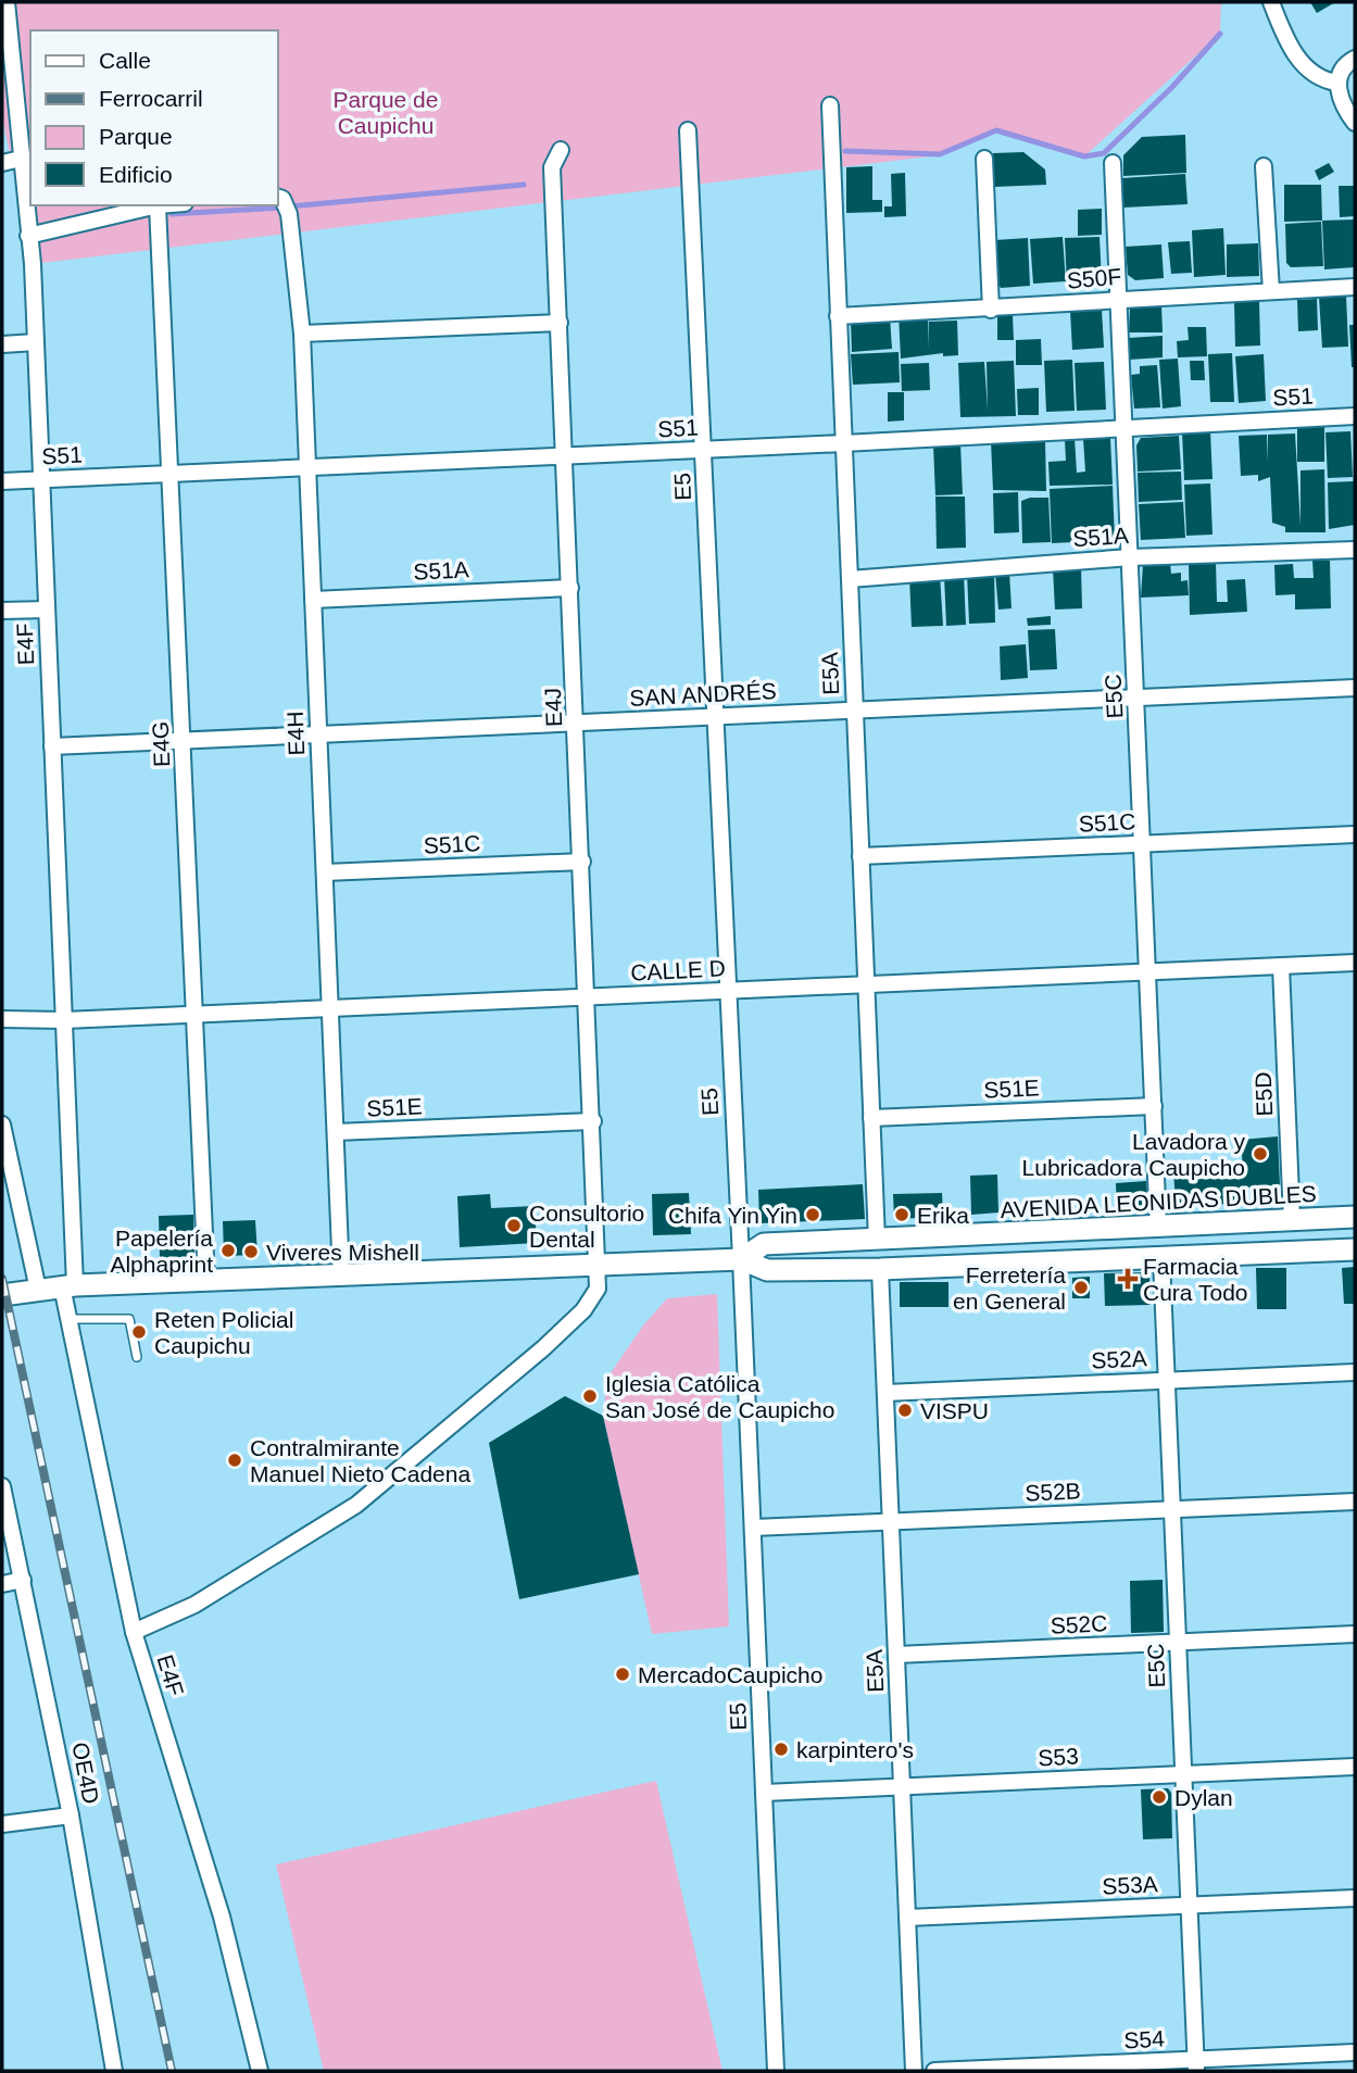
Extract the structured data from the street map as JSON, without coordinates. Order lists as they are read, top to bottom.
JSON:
{
  "streets": {
    "main road": ["AVENIDA LEONIDAS DUBLES"],
    "street": [
      "S50F",
      "S51",
      "E5",
      "S51A",
      "E4F",
      "E5A",
      "SAN ANDRÉS",
      "E5C",
      "E4J",
      "E4H",
      "E4G",
      "S51C",
      "CALLE D",
      "S51E",
      "E5D",
      "S52A",
      "S52B",
      "S52C",
      "S53",
      "OE4D",
      "S53A",
      "S54"
    ]
  },
  "crossings": [
    ["S50F", "E5A"],
    ["S50F", "E5C"],
    ["S51", "E5"],
    ["S51", "E4F"],
    ["S51", "E5A"],
    ["S51", "E5C"],
    ["S51", "E4J"],
    ["S51", "E4H"],
    ["S51", "E4G"],
    ["E5", "SAN ANDRÉS"],
    ["E5", "CALLE D"],
    ["E5", "AVENIDA LEONIDAS DUBLES"],
    ["E5", "S52B"],
    ["E5", "S53"],
    ["S51A", "E5A"],
    ["S51A", "E5C"],
    ["S51A", "E4J"],
    ["S51A", "E4H"],
    ["E4F", "SAN ANDRÉS"],
    ["E4F", "E4J"],
    ["E4F", "CALLE D"],
    ["E4F", "AVENIDA LEONIDAS DUBLES"],
    ["E5A", "SAN ANDRÉS"],
    ["E5A", "S51C"],
    ["E5A", "CALLE D"],
    ["E5A", "S51E"],
    ["E5A", "AVENIDA LEONIDAS DUBLES"],
    ["E5A", "S52A"],
    ["E5A", "S52B"],
    ["E5A", "S52C"],
    ["E5A", "S53"],
    ["E5A", "S53A"],
    ["SAN ANDRÉS", "E5C"],
    ["SAN ANDRÉS", "E4J"],
    ["SAN ANDRÉS", "E4H"],
    ["SAN ANDRÉS", "E4G"],
    ["E5C", "S51C"],
    ["E5C", "CALLE D"],
    ["E5C", "S51E"],
    ["E5C", "AVENIDA LEONIDAS DUBLES"],
    ["E5C", "S52A"],
    ["E5C", "S52B"],
    ["E5C", "S52C"],
    ["E5C", "S53"],
    ["E5C", "S53A"],
    ["E5C", "S54"],
    ["E4J", "S51C"],
    ["E4J", "CALLE D"],
    ["E4J", "S51E"],
    ["E4J", "AVENIDA LEONIDAS DUBLES"],
    ["E4H", "S51C"],
    ["E4H", "CALLE D"],
    ["E4H", "S51E"],
    ["E4H", "AVENIDA LEONIDAS DUBLES"],
    ["E4G", "CALLE D"],
    ["E4G", "AVENIDA LEONIDAS DUBLES"],
    ["CALLE D", "E5D"],
    ["E5D", "AVENIDA LEONIDAS DUBLES"]
  ],
  "parks": ["Parque de Caupichu"],
  "places": {
    "other": [
      "Lavadora y Lubricadora Caupicho",
      "Chifa Yin Yin",
      "Erika",
      "Consultorio Dental",
      "Papelería Alphaprint",
      "Viveres Mishell",
      "Ferretería en General",
      "Reten Policial Caupichu",
      "Iglesia Católica San José de Caupicho",
      "VISPU",
      "Contralmirante Manuel Nieto Cadena",
      "MercadoCaupicho",
      "karpintero's",
      "Dylan"
    ],
    "health": ["Farmacia Cura Todo"]
  },
  "legend": [
    "Calle",
    "Ferrocarril",
    "Parque",
    "Edificio"
  ]
}
